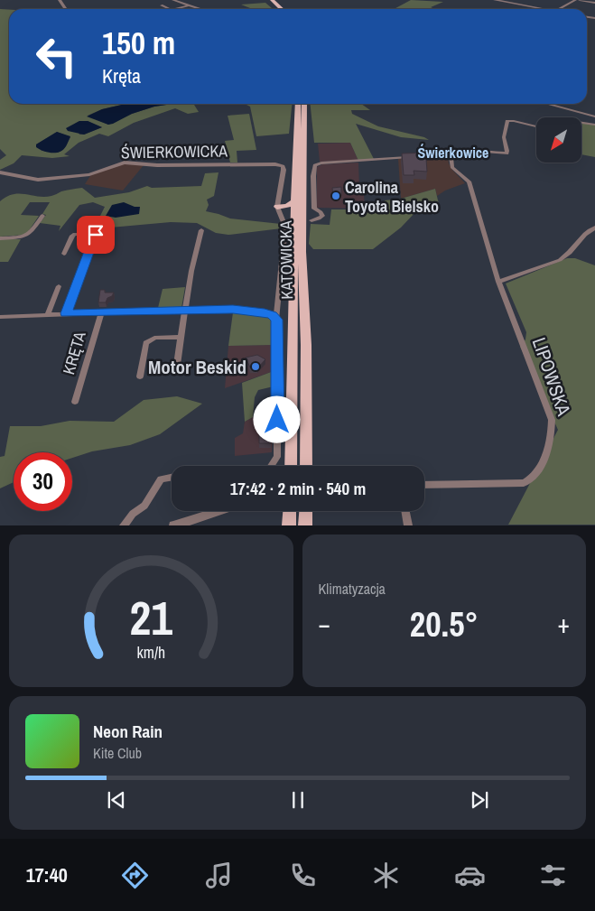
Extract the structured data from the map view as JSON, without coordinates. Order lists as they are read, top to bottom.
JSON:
{
  "streets": {
    "main road": ["KATOWICKA"],
    "street": ["ŚWIERKOWICKA", "KRĘTA", "LIPOWSKA"]
  },
  "districts": ["Świerkowice"],
  "places": ["Carolina Toyota Bielsko", "Motor Beskid"],
  "north": "bottom left",
  "page": {
    "turn": ["150 m", "Kręta"],
    "limit": "30",
    "trip": "17:42 · 2 min · 540 m",
    "tile": "Klimatyzacja",
    "heat": ["−", "20.5°", "+"],
    "song": ["Neon Rain", "Kite Club"],
    "tabs": "17:40",
    "gauge": ["21", "km/h"]
  }
}
